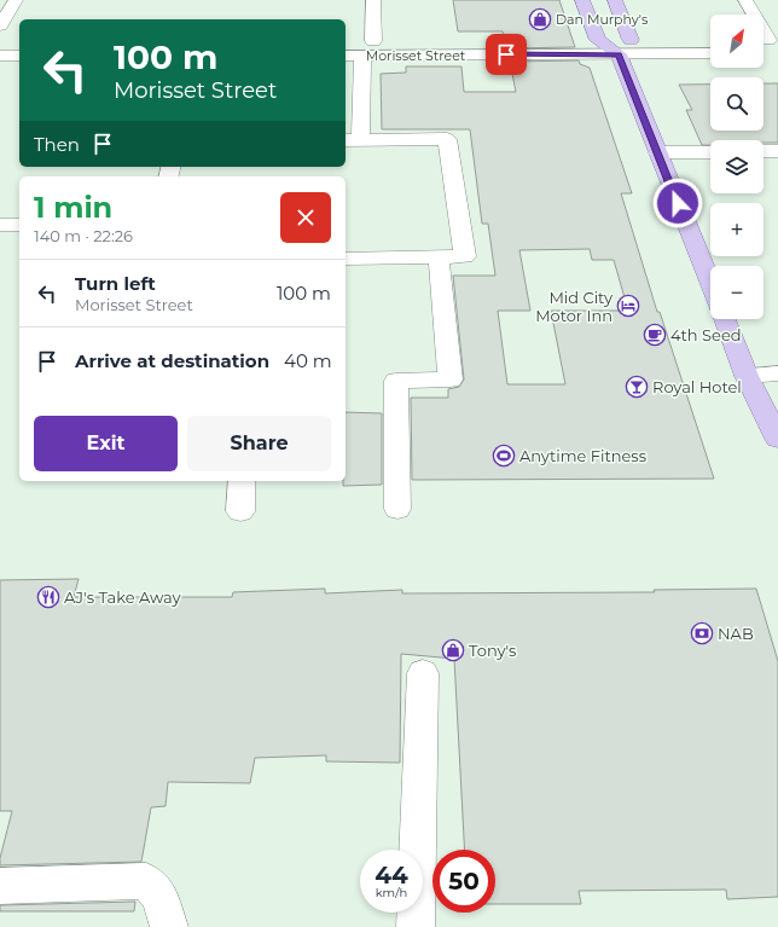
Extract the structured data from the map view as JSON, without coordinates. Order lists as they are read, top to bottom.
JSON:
{
  "streets": {
    "main road": ["Morisset Street"]
  },
  "places": {
    "shop": ["Dan Murphy's", "Tony's"],
    "hotel": ["Mid City Motor Inn"],
    "cafe": ["4th Seed"],
    "bar": ["Royal Hotel"],
    "sports": ["Anytime Fitness"],
    "restaurant": ["AJ's Take Away"],
    "bank": ["NAB"]
  },
  "north": "top right",
  "page": {
    "map_buttons": ["+", "−"],
    "turn": ["100 m", "Morisset Street"],
    "then": "Then",
    "heading": ["1 min", "140 m · 22:26"],
    "list": [
      {
        "name": "Turn left",
        "note": "Morisset Street",
        "value": "100 m"
      },
      {
        "name": "Arrive at destination",
        "value": "40 m"
      }
    ],
    "buttons": ["Exit", "Share"],
    "speed": "44 km/h",
    "limit": "50"
  }
}
